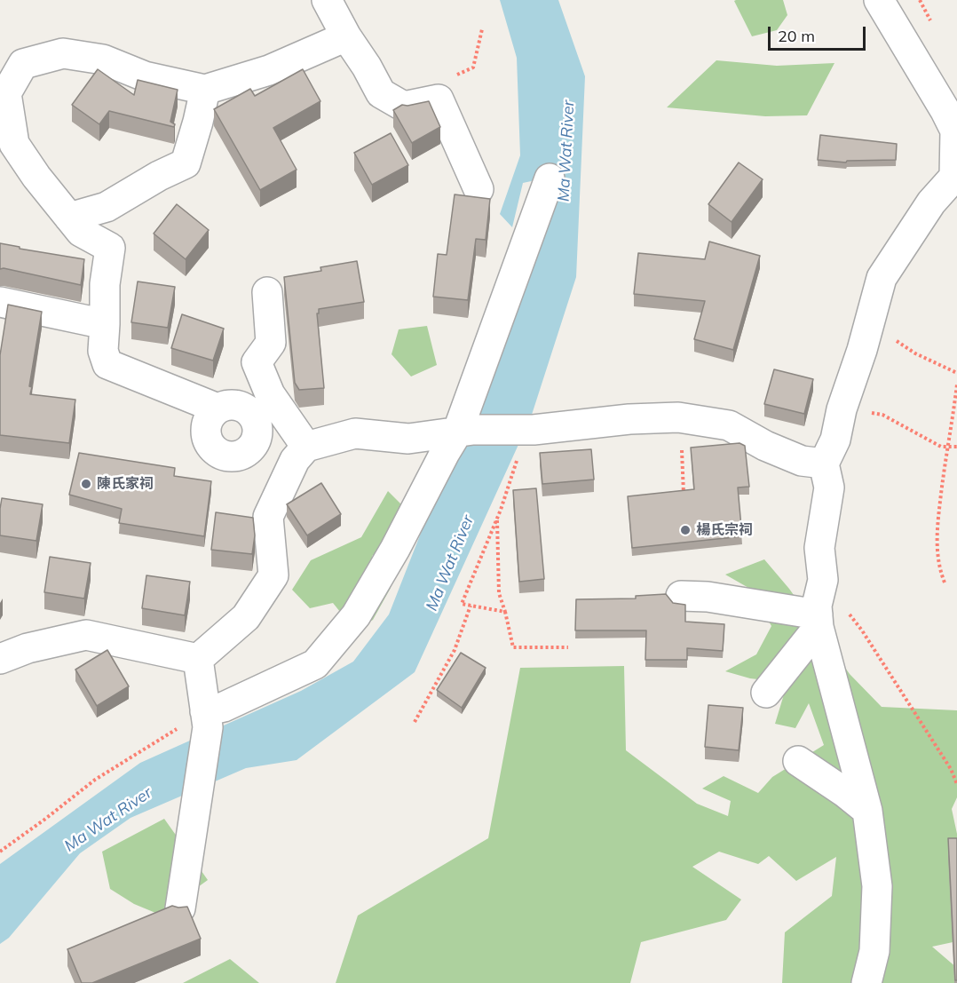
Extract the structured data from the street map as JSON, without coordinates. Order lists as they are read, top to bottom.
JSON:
{
  "water": ["Ma Wat River"],
  "places": ["陳氏家祠", "楊氏宗祠"],
  "scale_bar": "20 m"
}
